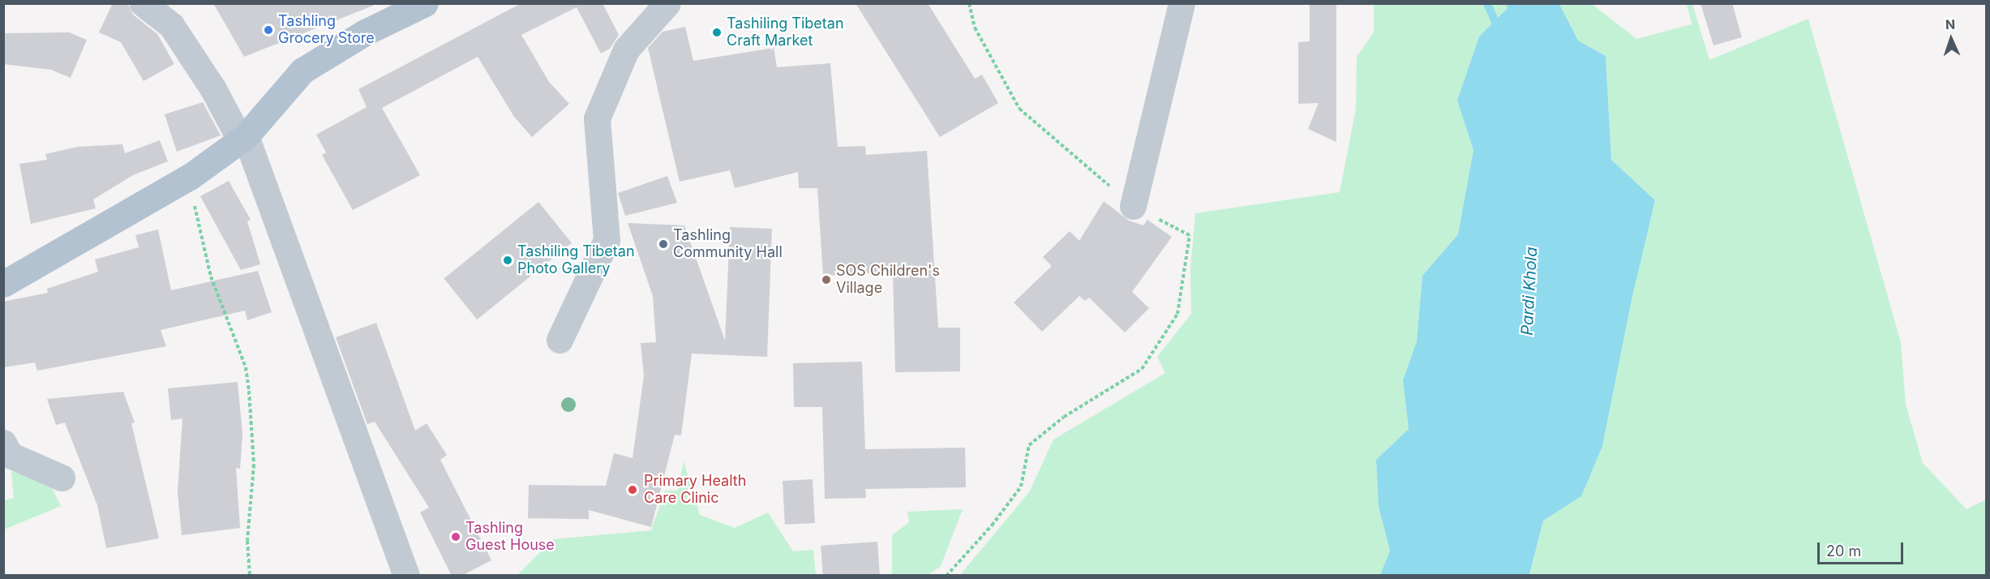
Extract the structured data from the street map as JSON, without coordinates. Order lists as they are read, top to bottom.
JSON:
{
  "water": ["Pardi Khola"],
  "places": [
    "Tashling Grocery Store",
    "Tashiling Tibetan Craft Market",
    "Tashling Community Hall",
    "Tashiling Tibetan Photo Gallery",
    "SOS Children's Village",
    "Primary Health Care Clinic",
    "Tashling Guest House"
  ],
  "scale_bar": "20 m",
  "north": "top"
}
